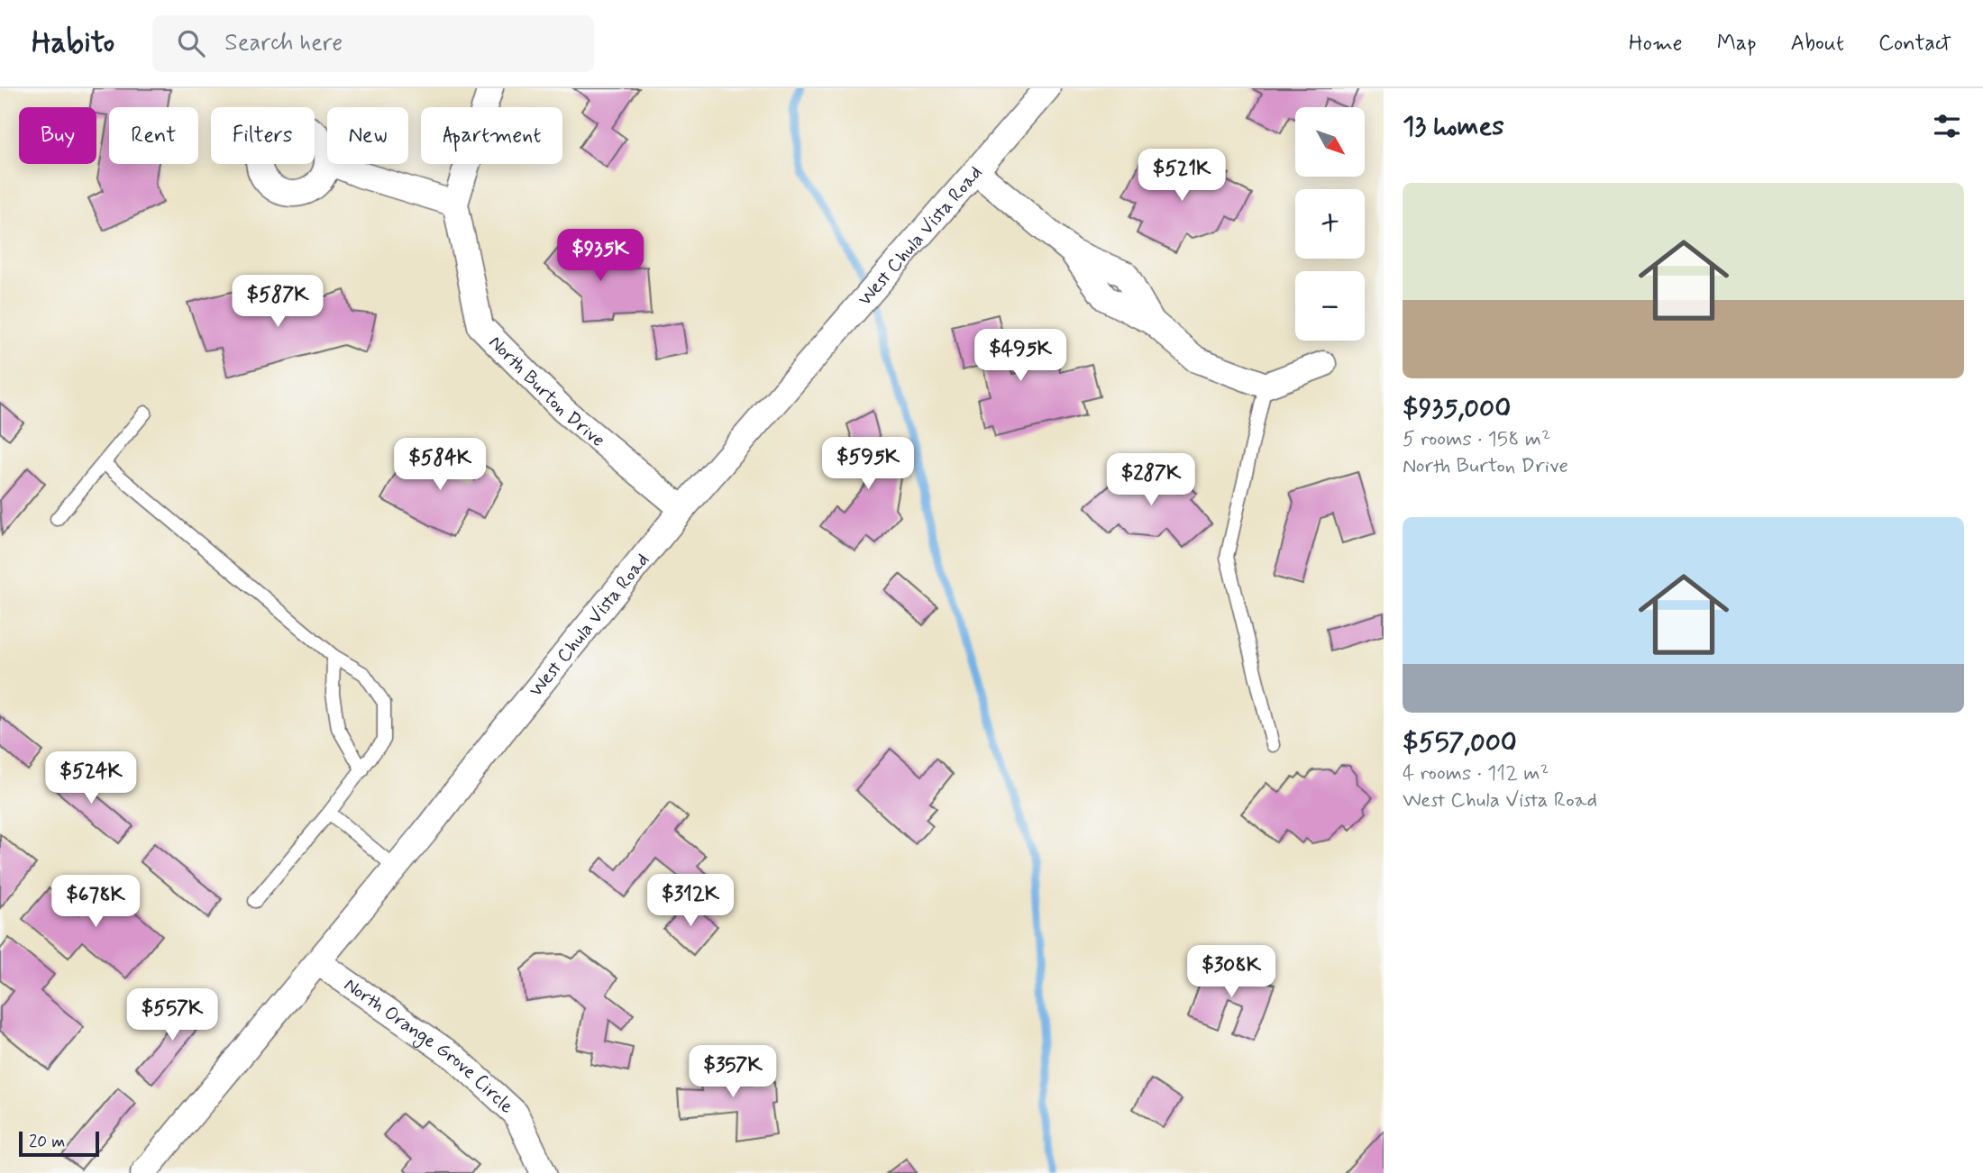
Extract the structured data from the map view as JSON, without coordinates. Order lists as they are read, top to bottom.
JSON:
{
  "streets": {
    "street": ["West Chula Vista Road", "North Burton Drive", "North Orange Grove Circle"]
  },
  "crossings": [
    ["West Chula Vista Road", "North Burton Drive"],
    ["West Chula Vista Road", "North Orange Grove Circle"]
  ],
  "scale_bar": "20 m",
  "north": "bottom right",
  "page": {
    "header": "Habito",
    "search": "Search here",
    "nav": [
      "Home",
      "Map",
      "About",
      "Contact"
    ],
    "heading": "13 homes",
    "map_buttons": ["+", "−"],
    "chip": [
      "Buy",
      "Rent",
      "Filters",
      "New",
      "Apartment"
    ],
    "price": [
      "$521K",
      "$935K",
      "$587K",
      "$495K",
      "$595K",
      "$584K",
      "$287K",
      "$524K",
      "$312K",
      "$678K",
      "$308K",
      "$557K",
      "$357K"
    ],
    "list": [
      {
        "name": "$935,000",
        "note": "5 rooms · 158 m² · North Burton Drive"
      },
      {
        "name": "$557,000",
        "note": "4 rooms · 112 m² · West Chula Vista Road"
      }
    ],
    "scale": "20 m"
  }
}
